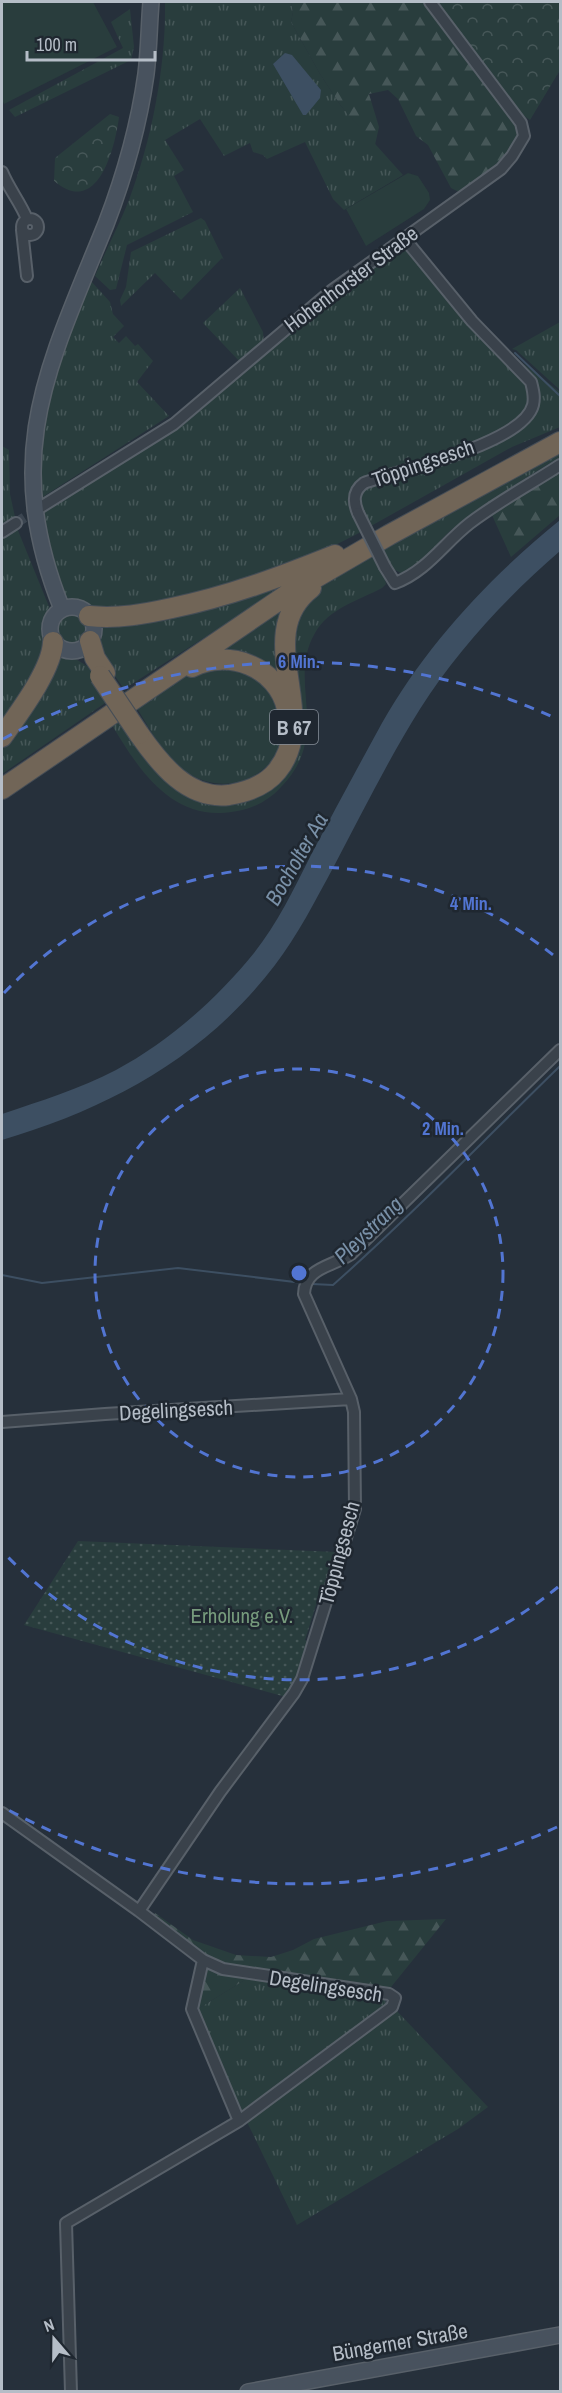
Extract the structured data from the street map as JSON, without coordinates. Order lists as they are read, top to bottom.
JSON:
{
  "streets": {
    "highway": ["B 67"],
    "main road": ["Büngerner Straße"],
    "street": ["Hohenhorster Straße", "Töppingsesch", "Degelingsesch"]
  },
  "crossings": [
    ["Hohenhorster Straße", "Töppingsesch"],
    ["Töppingsesch", "Degelingsesch"]
  ],
  "water": ["Bocholter Aa", "Pleystrang"],
  "parks": ["Erholung e.V."],
  "scale_bar": "100 m",
  "north": "top",
  "rings": ["6 Min.", "4 Min.", "2 Min."]
}
